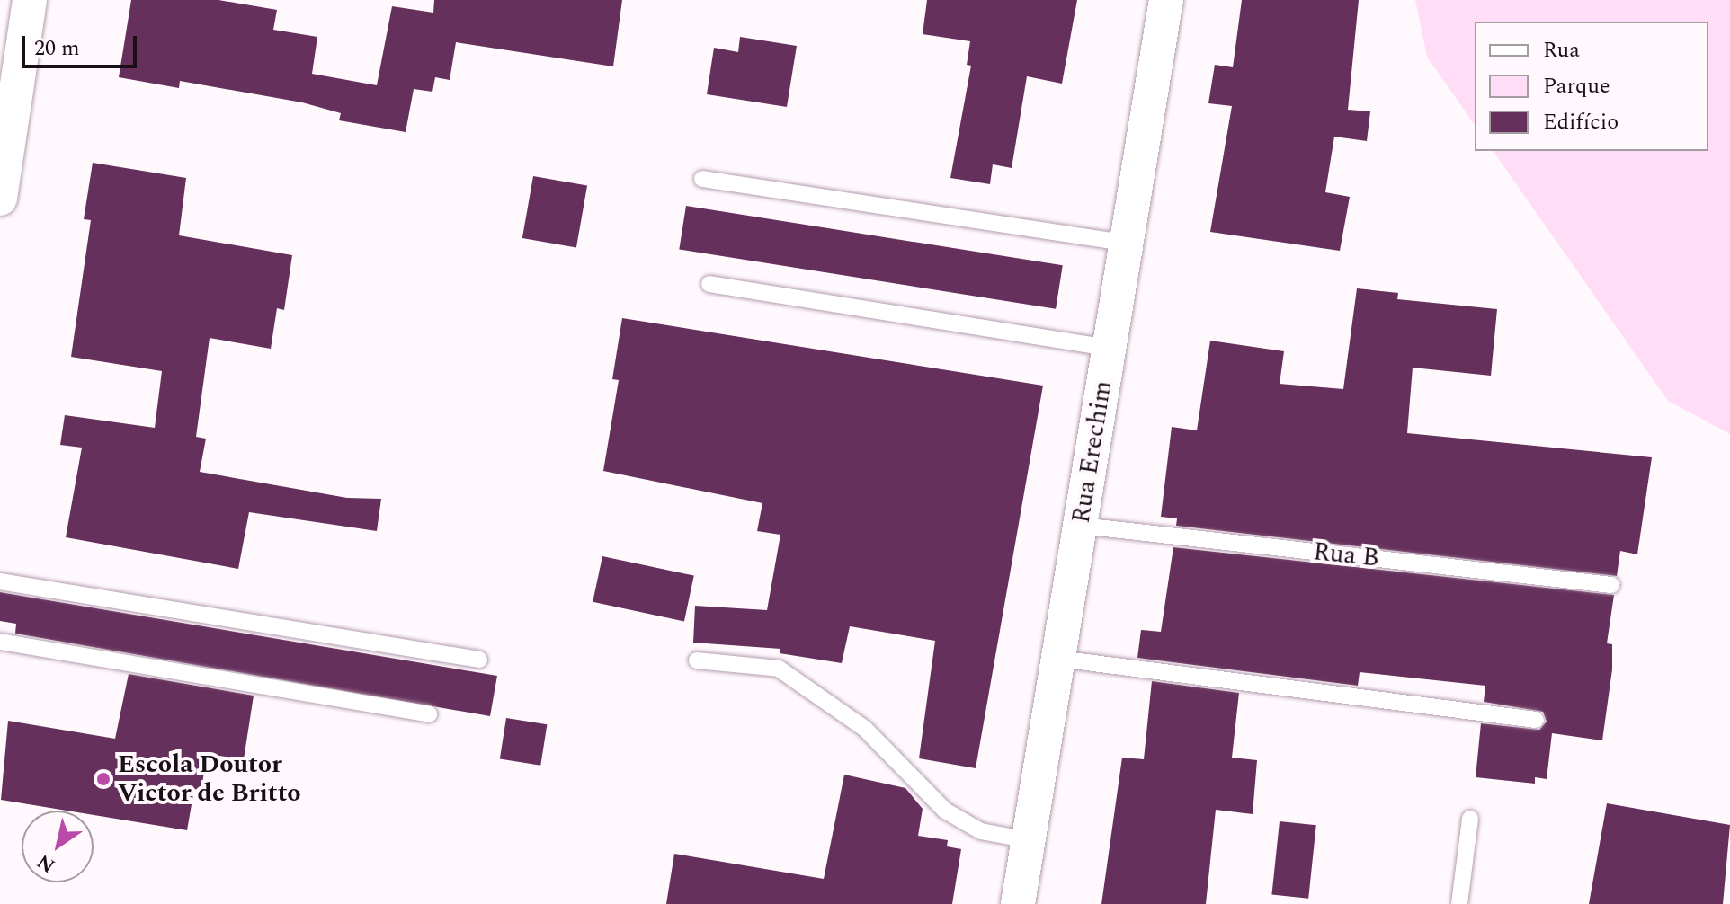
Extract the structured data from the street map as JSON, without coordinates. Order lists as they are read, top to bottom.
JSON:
{
  "streets": {
    "street": ["Rua Erechim"],
    "lane": ["Rua B"]
  },
  "crossings": [
    ["Rua Erechim", "Rua B"]
  ],
  "places": ["Escola Doutor Victor de Britto"],
  "legend": ["Rua", "Parque", "Edifício"],
  "scale_bar": "20 m",
  "north": "bottom left"
}
